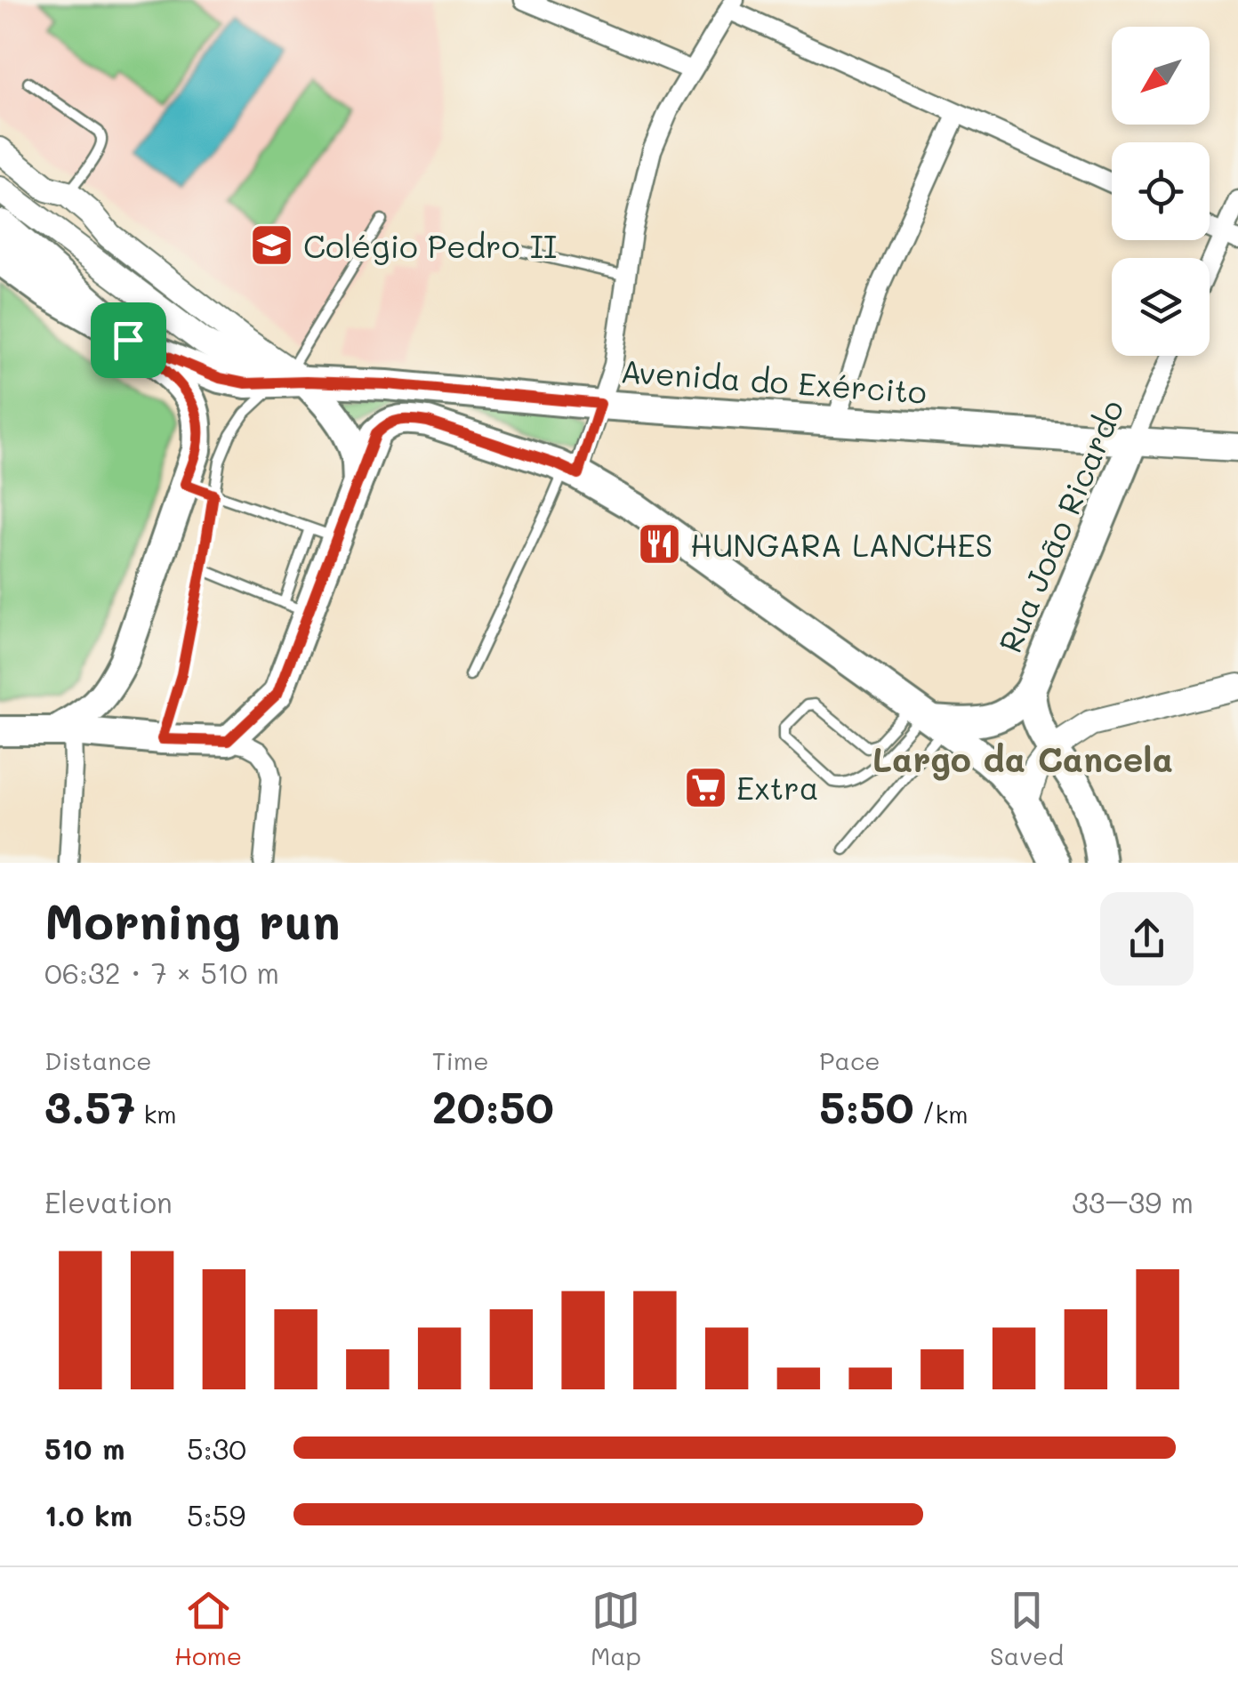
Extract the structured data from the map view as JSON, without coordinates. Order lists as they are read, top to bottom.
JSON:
{
  "streets": {
    "main road": ["Avenida do Exército", "Rua João Ricardo"]
  },
  "crossings": [
    ["Avenida do Exército", "Rua João Ricardo"]
  ],
  "districts": ["Largo da Cancela"],
  "places": {
    "school or university": ["Colégio Pedro II"],
    "restaurant": ["HUNGARA LANCHES"],
    "supermarket": ["Extra"]
  },
  "north": "bottom left",
  "page": {
    "heading": ["Morning run", "06:32 · 7 × 510 m"],
    "stats": [
      ["Distance", "3.57 km"],
      ["Time", "20:50"],
      ["Pace", "5:50 /km"]
    ],
    "chart": ["Elevation", "33–39 m"],
    "list": [
      {
        "name": "510 m",
        "note": "5:30"
      },
      {
        "name": "1.0 km",
        "note": "5:59"
      }
    ],
    "tabs": ["Home", "Map", "Saved"]
  }
}
